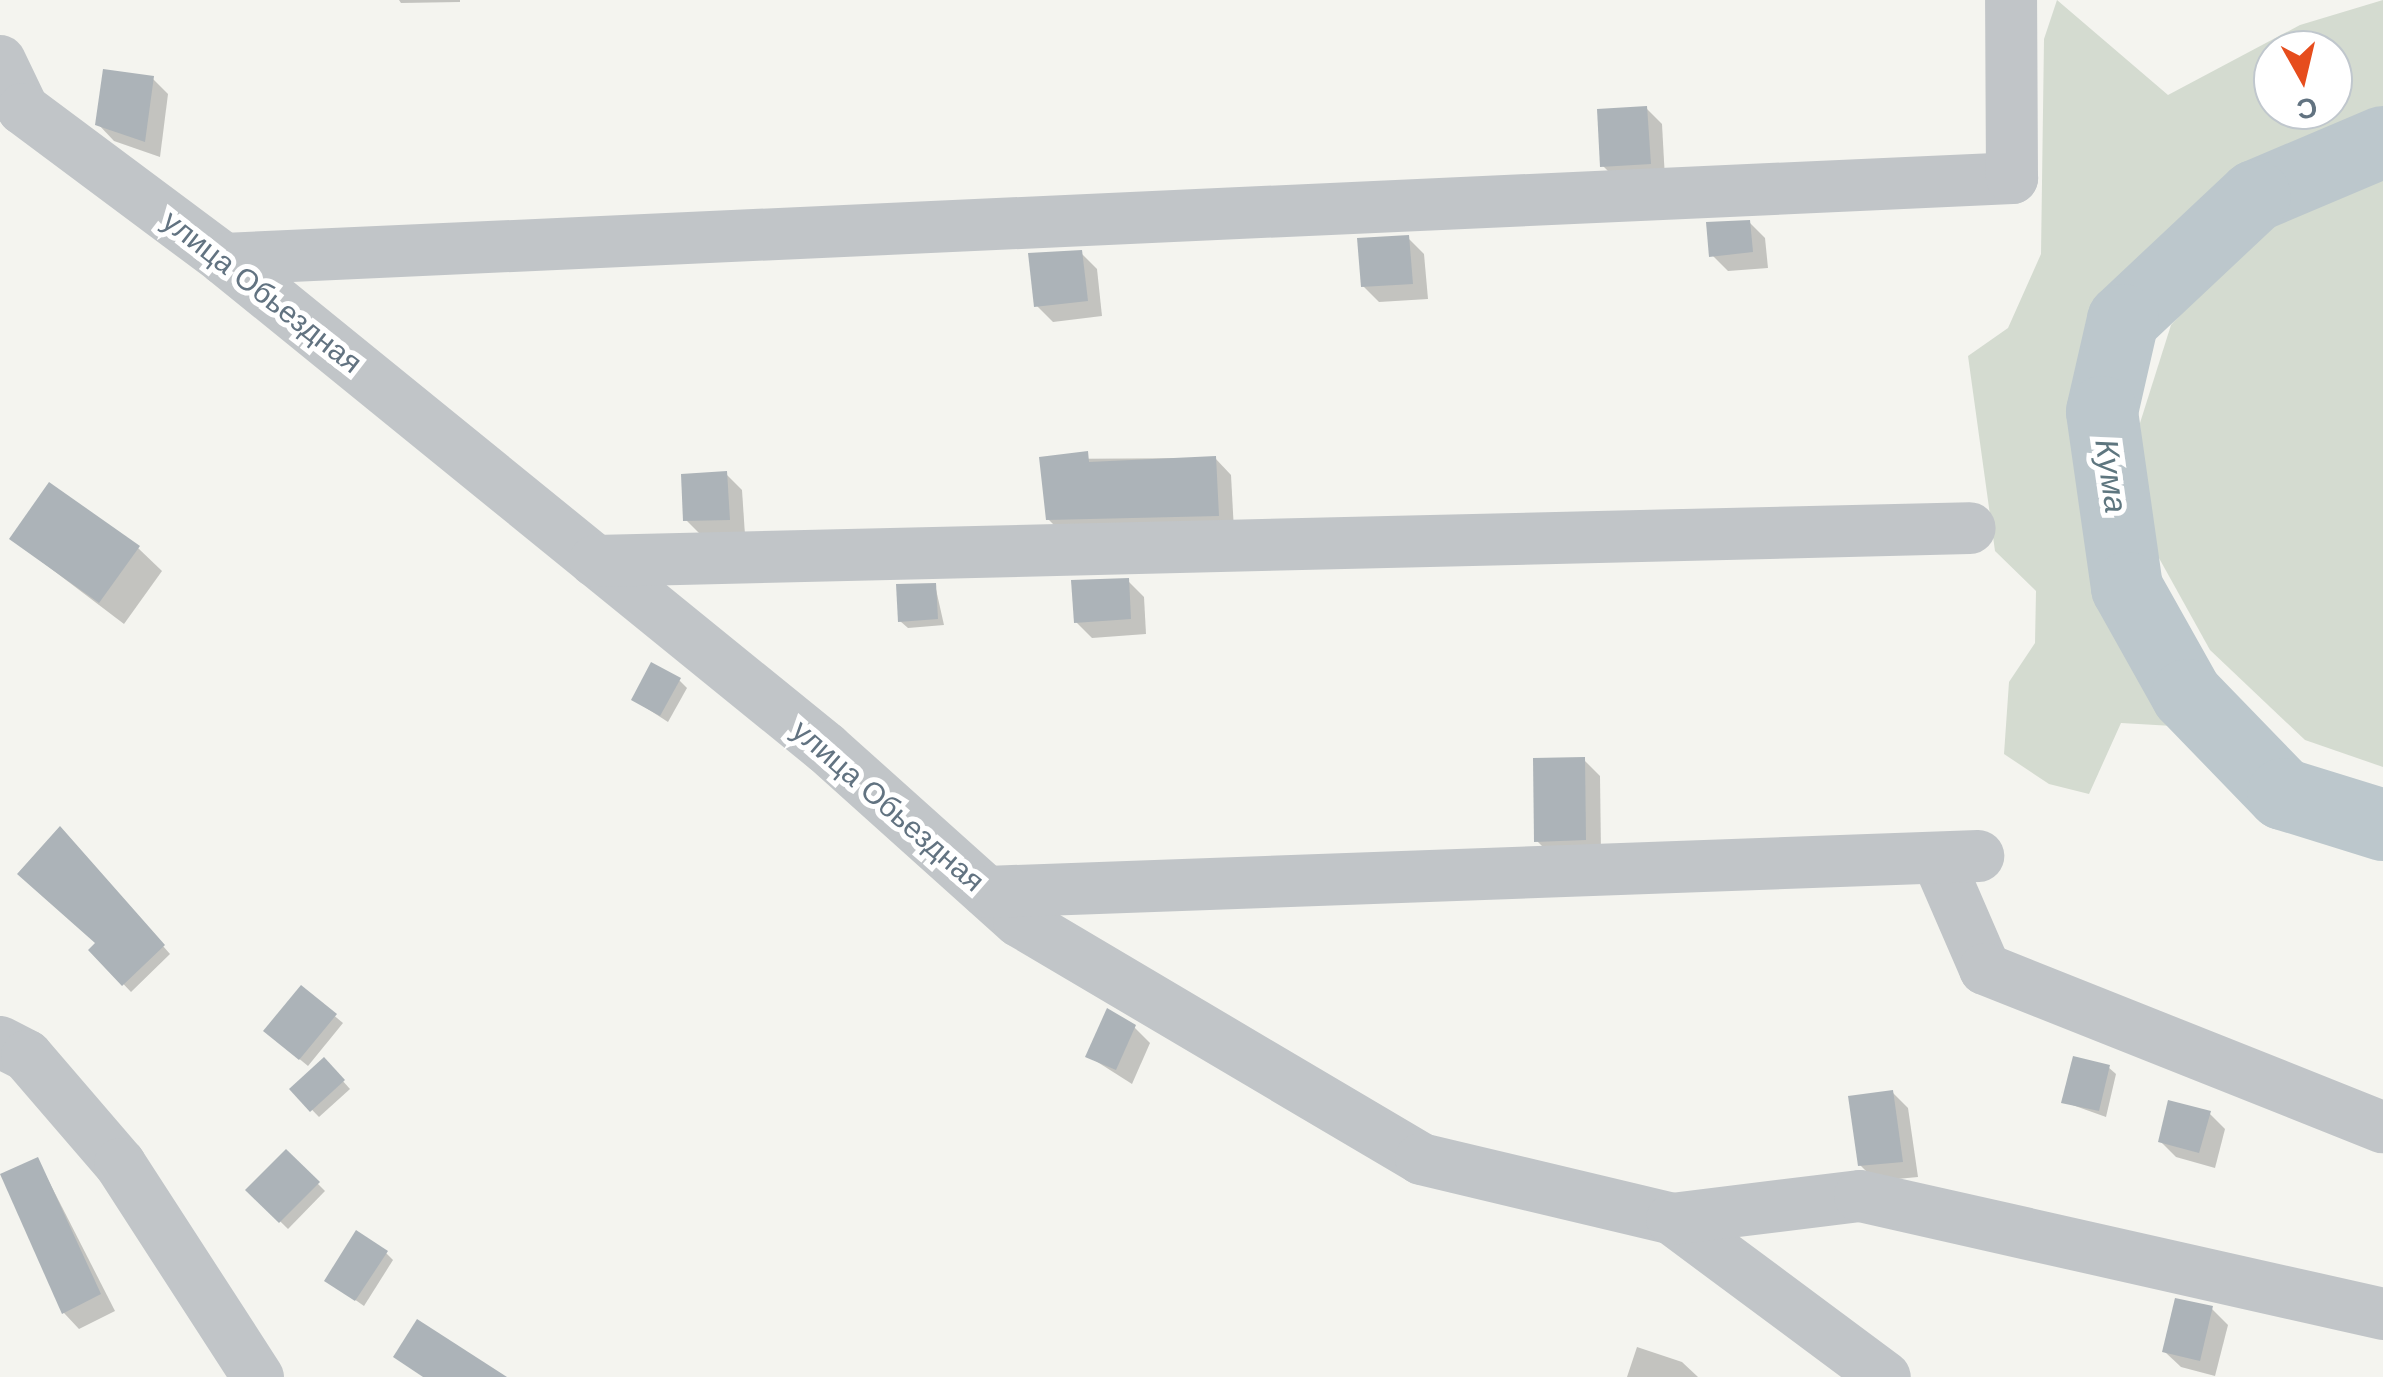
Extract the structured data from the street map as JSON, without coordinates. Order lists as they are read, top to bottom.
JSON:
{
  "streets": {
    "street": ["улица Обьездная"]
  },
  "water": ["Кума"],
  "north": "bottom"
}
